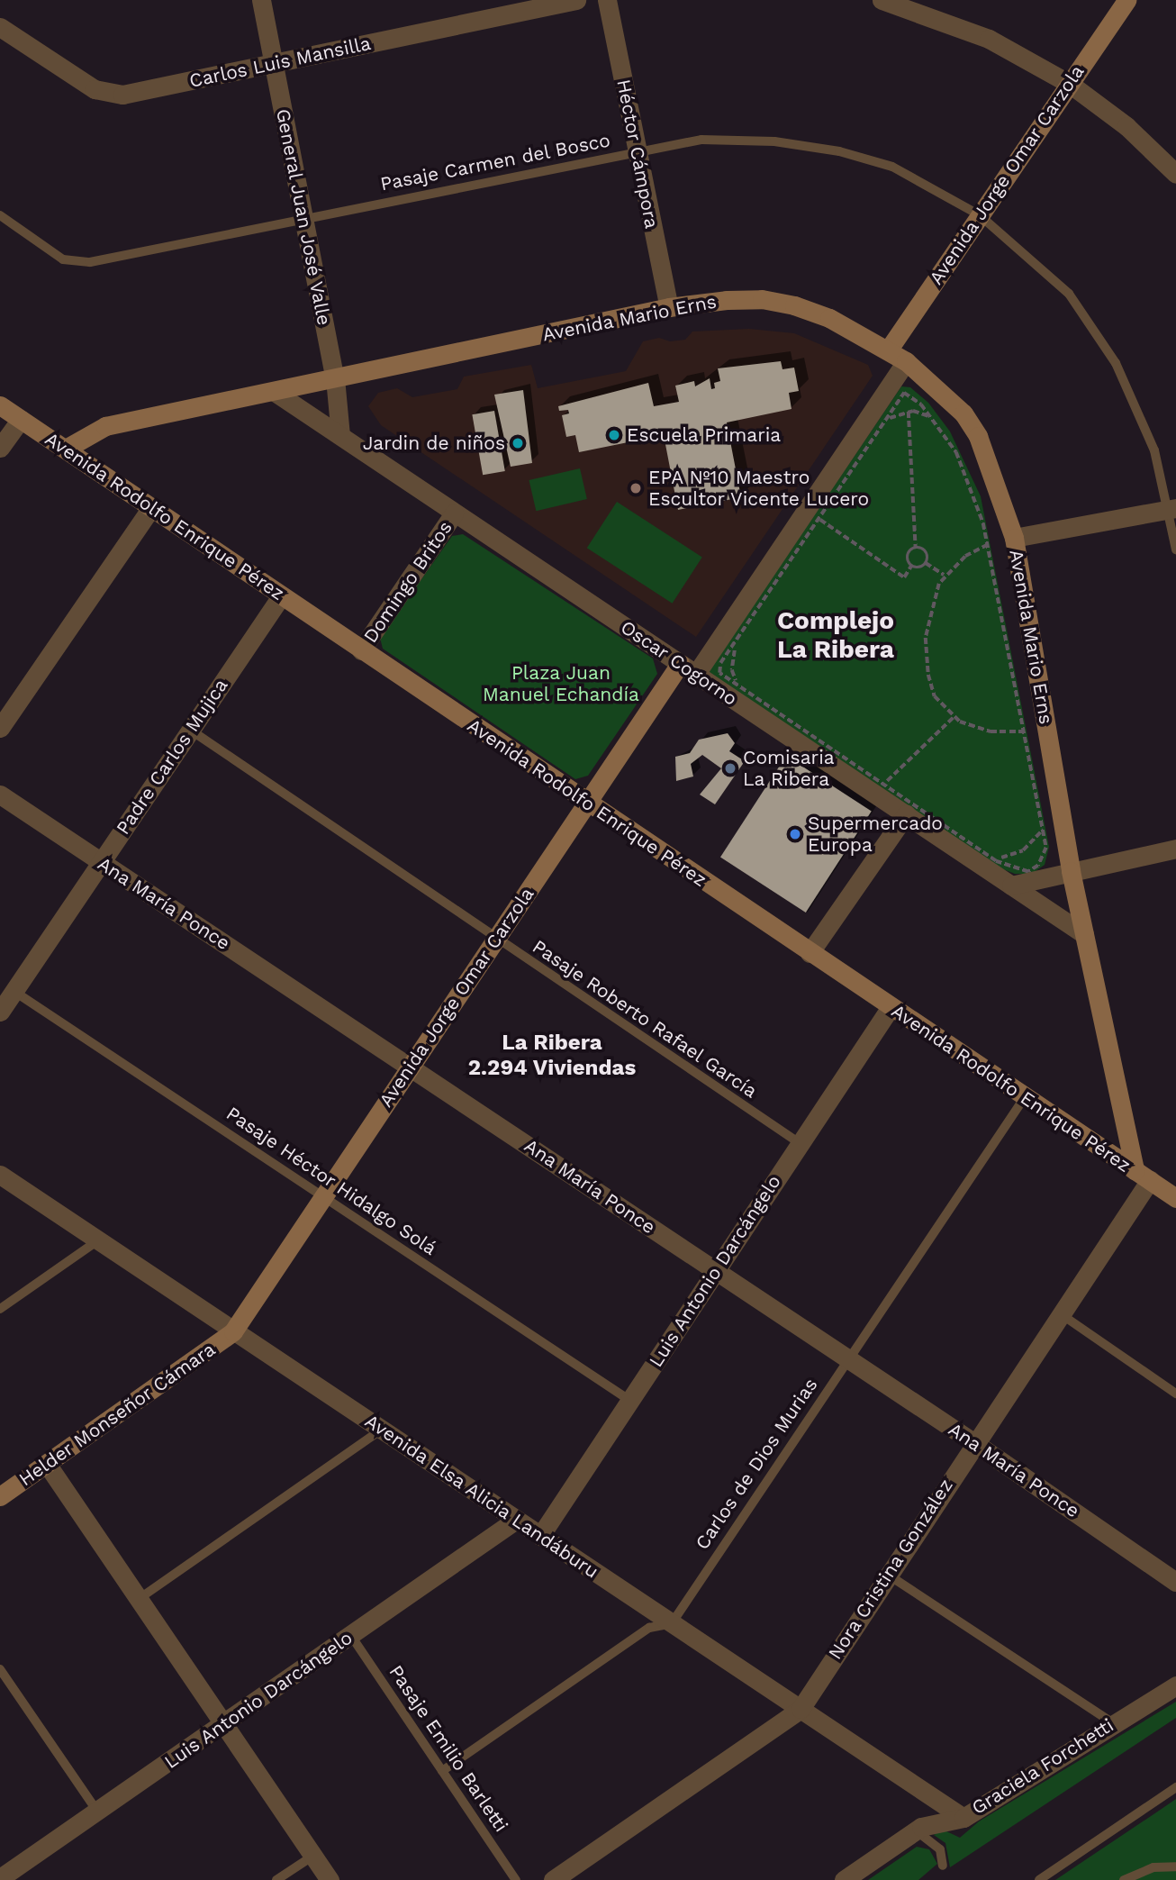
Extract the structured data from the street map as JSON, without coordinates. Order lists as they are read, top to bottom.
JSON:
{
  "streets": {
    "street": [
      "Carlos Luis Mansilla",
      "Héctor Cámpora",
      "Avenida Jorge Omar Carzola",
      "General Juan José Valle",
      "Avenida Mario Erns",
      "Avenida Rodolfo Enrique Pérez",
      "Domingo Britos",
      "Oscar Cogorno",
      "Padre Carlos Mujica",
      "Ana María Ponce",
      "Luis Antonio Darcángelo",
      "Helder Monseñor Cámara",
      "Avenida Elsa Alicia Landáburu",
      "Nora Cristina González",
      "Graciela Forchetti"
    ],
    "lane": [
      "Pasaje Carmen del Bosco",
      "Pasaje Roberto Rafael García",
      "Pasaje Héctor Hidalgo Solá",
      "Carlos de Dios Murias",
      "Pasaje Emilio Barletti"
    ]
  },
  "crossings": [
    ["Carlos Luis Mansilla", "General Juan José Valle"],
    ["Héctor Cámpora", "Pasaje Carmen del Bosco"],
    ["Héctor Cámpora", "Avenida Mario Erns"],
    ["Pasaje Carmen del Bosco", "Avenida Jorge Omar Carzola"],
    ["Pasaje Carmen del Bosco", "General Juan José Valle"],
    ["Avenida Jorge Omar Carzola", "Avenida Mario Erns"],
    ["Avenida Jorge Omar Carzola", "Avenida Rodolfo Enrique Pérez"],
    ["Avenida Jorge Omar Carzola", "Oscar Cogorno"],
    ["Avenida Jorge Omar Carzola", "Ana María Ponce"],
    ["Avenida Jorge Omar Carzola", "Pasaje Roberto Rafael García"],
    ["Avenida Jorge Omar Carzola", "Pasaje Héctor Hidalgo Solá"],
    ["Avenida Jorge Omar Carzola", "Helder Monseñor Cámara"],
    ["Avenida Jorge Omar Carzola", "Avenida Elsa Alicia Landáburu"],
    ["General Juan José Valle", "Avenida Mario Erns"],
    ["General Juan José Valle", "Oscar Cogorno"],
    ["Avenida Mario Erns", "Avenida Rodolfo Enrique Pérez"],
    ["Avenida Mario Erns", "Oscar Cogorno"],
    ["Avenida Mario Erns", "Nora Cristina González"],
    ["Avenida Rodolfo Enrique Pérez", "Domingo Britos"],
    ["Avenida Rodolfo Enrique Pérez", "Padre Carlos Mujica"],
    ["Avenida Rodolfo Enrique Pérez", "Luis Antonio Darcángelo"],
    ["Avenida Rodolfo Enrique Pérez", "Carlos de Dios Murias"],
    ["Avenida Rodolfo Enrique Pérez", "Nora Cristina González"],
    ["Domingo Britos", "Oscar Cogorno"],
    ["Padre Carlos Mujica", "Ana María Ponce"],
    ["Padre Carlos Mujica", "Pasaje Roberto Rafael García"],
    ["Padre Carlos Mujica", "Pasaje Héctor Hidalgo Solá"],
    ["Ana María Ponce", "Luis Antonio Darcángelo"],
    ["Ana María Ponce", "Carlos de Dios Murias"],
    ["Ana María Ponce", "Nora Cristina González"],
    ["Pasaje Roberto Rafael García", "Luis Antonio Darcángelo"],
    ["Pasaje Héctor Hidalgo Solá", "Luis Antonio Darcángelo"],
    ["Luis Antonio Darcángelo", "Avenida Elsa Alicia Landáburu"],
    ["Luis Antonio Darcángelo", "Pasaje Emilio Barletti"],
    ["Helder Monseñor Cámara", "Avenida Elsa Alicia Landáburu"],
    ["Carlos de Dios Murias", "Avenida Elsa Alicia Landáburu"],
    ["Avenida Elsa Alicia Landáburu", "Nora Cristina González"],
    ["Avenida Elsa Alicia Landáburu", "Graciela Forchetti"]
  ],
  "districts": ["Complejo La Ribera", "La Ribera 2.294 Viviendas"],
  "parks": ["Plaza Juan Manuel Echandía"],
  "places": [
    "Escuela Primaria",
    "Jardin de niños",
    "EPA Nº10 Maestro Escultor Vicente Lucero",
    "Comisaria La Ribera",
    "Supermercado Europa"
  ]
}
